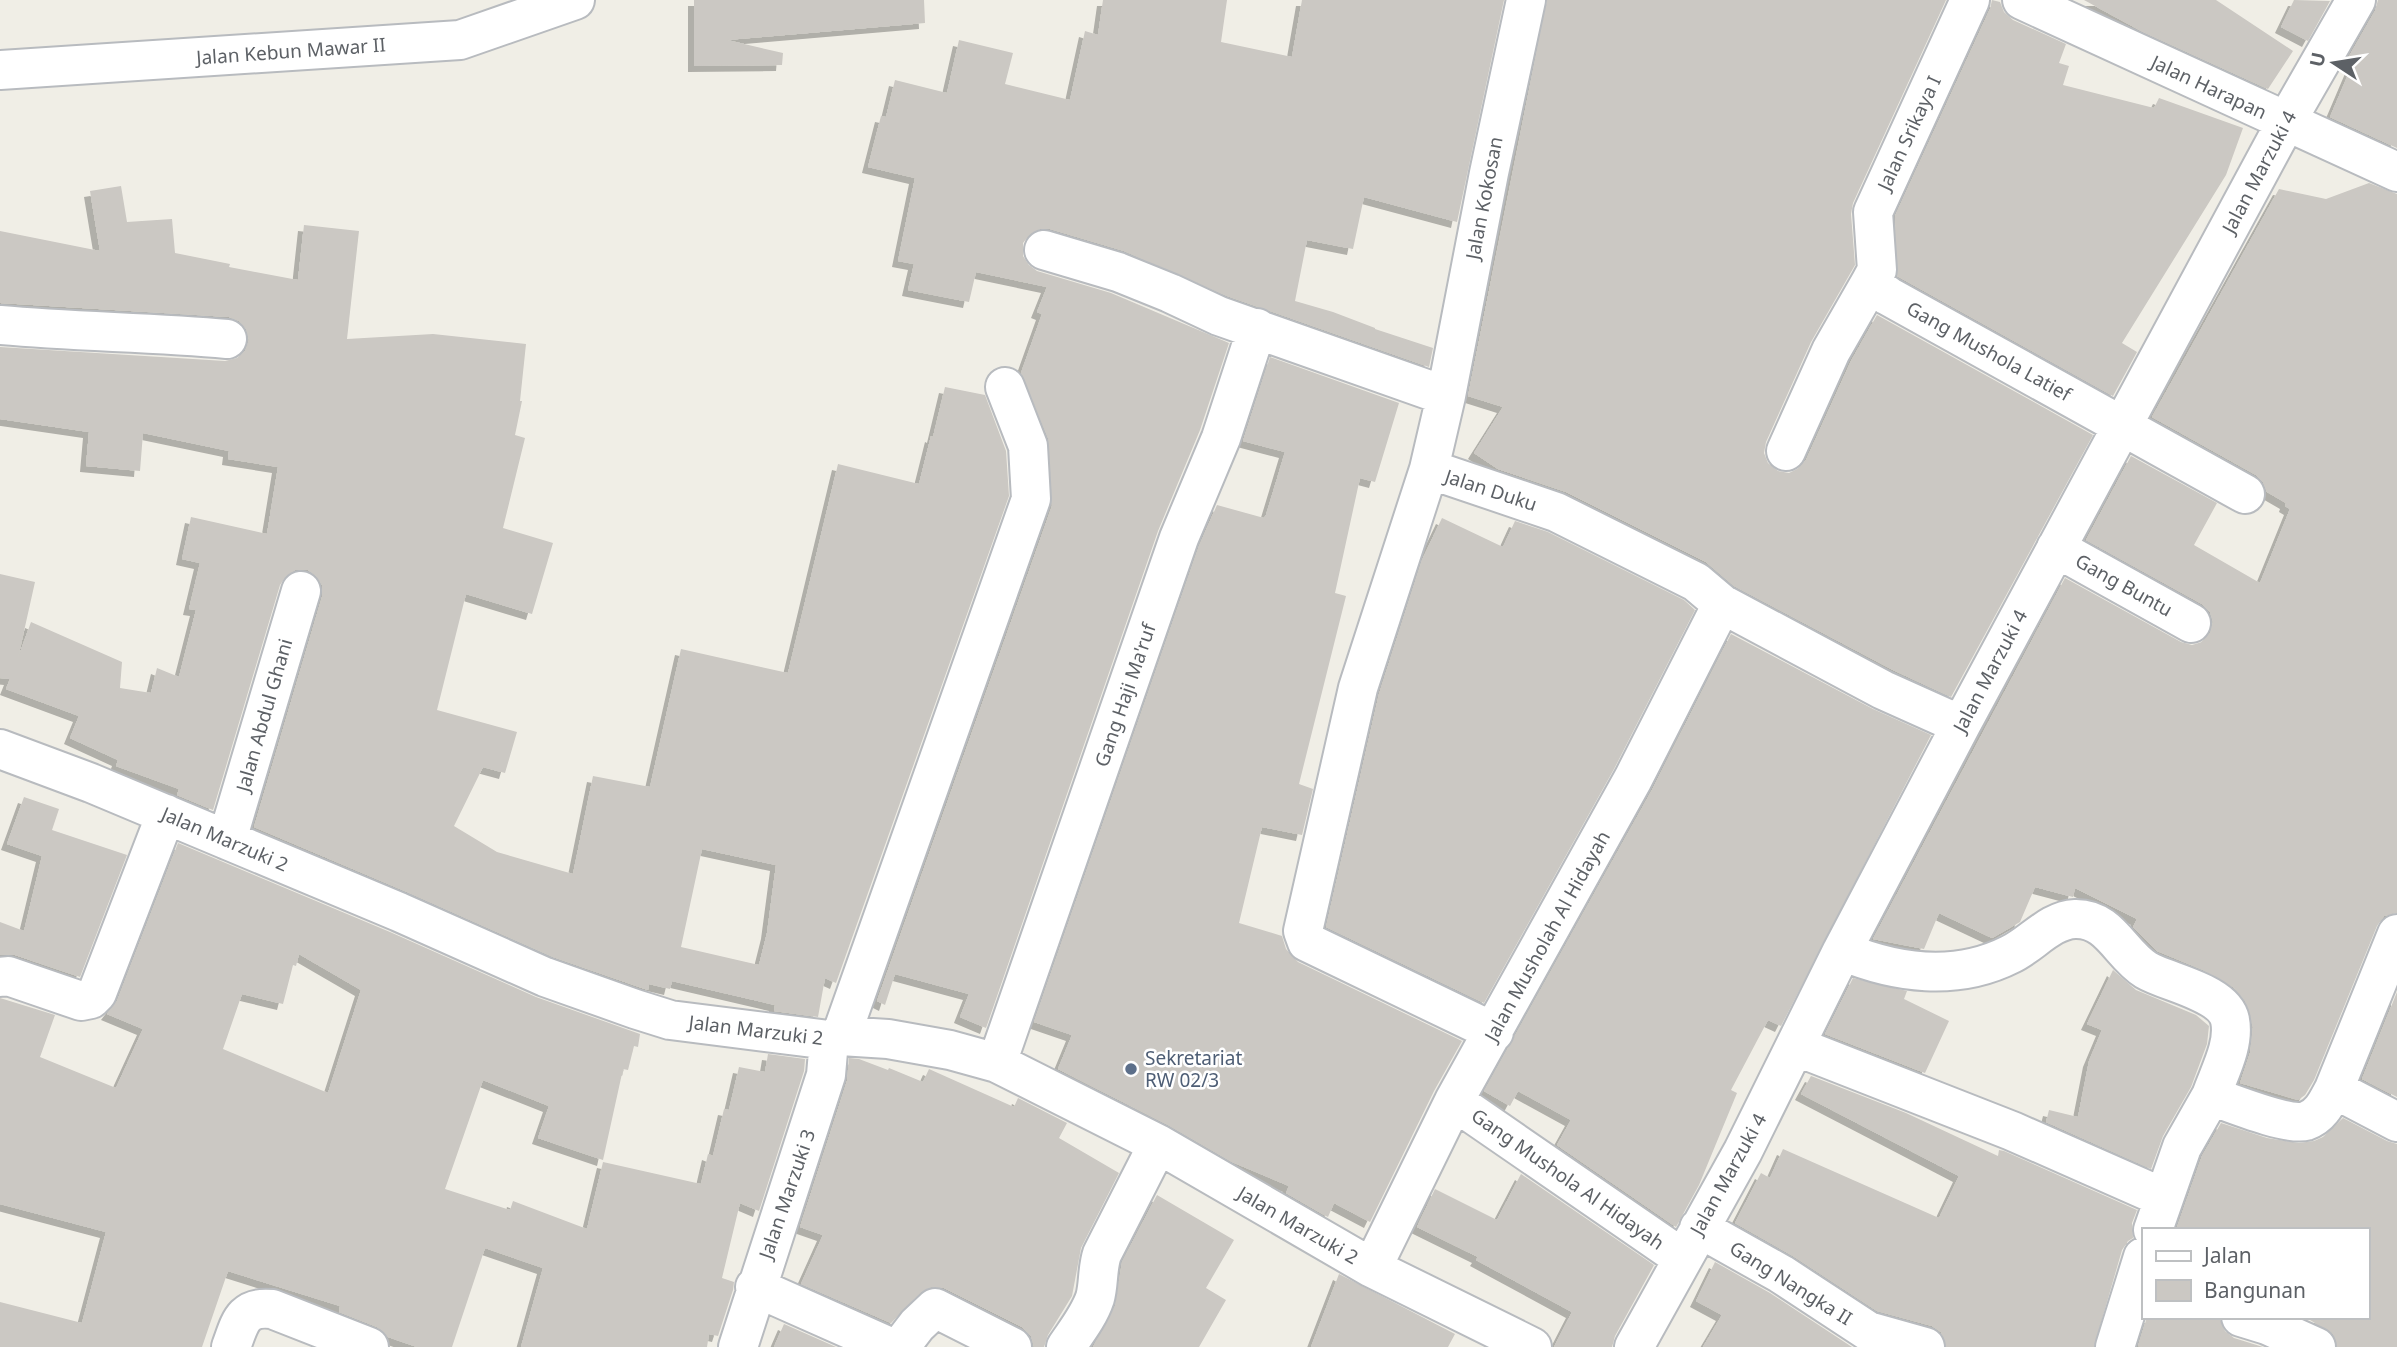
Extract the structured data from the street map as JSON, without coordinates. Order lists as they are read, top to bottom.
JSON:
{
  "streets": {
    "street": [
      "Jalan Kebun Mawar II",
      "Jalan Harapan",
      "Jalan Srikaya I",
      "Jalan Marzuki 4",
      "Jalan Kokosan",
      "Gang Mushola Latief",
      "Jalan Duku",
      "Gang Buntu",
      "Gang Haji Ma'ruf",
      "Jalan Abdul Ghani",
      "Jalan Marzuki 2",
      "Jalan Musholah Al Hidayah",
      "Gang Mushola Al Hidayah",
      "Jalan Marzuki 3",
      "Gang Nangka II"
    ]
  },
  "crossings": [
    ["Jalan Harapan", "Jalan Marzuki 4"],
    ["Jalan Srikaya I", "Gang Mushola Latief"],
    ["Jalan Marzuki 4", "Gang Mushola Latief"],
    ["Jalan Marzuki 4", "Jalan Duku"],
    ["Jalan Marzuki 4", "Gang Buntu"],
    ["Jalan Marzuki 4", "Gang Mushola Al Hidayah"],
    ["Jalan Marzuki 4", "Gang Nangka II"],
    ["Jalan Kokosan", "Jalan Duku"],
    ["Jalan Duku", "Jalan Musholah Al Hidayah"],
    ["Gang Haji Ma'ruf", "Jalan Marzuki 2"],
    ["Jalan Abdul Ghani", "Jalan Marzuki 2"],
    ["Jalan Marzuki 2", "Jalan Musholah Al Hidayah"],
    ["Jalan Marzuki 2", "Jalan Marzuki 3"],
    ["Jalan Musholah Al Hidayah", "Gang Mushola Al Hidayah"],
    ["Gang Mushola Al Hidayah", "Gang Nangka II"]
  ],
  "places": ["Sekretariat RW 02/3"],
  "legend": ["Jalan", "Bangunan"],
  "north": "left"
}
